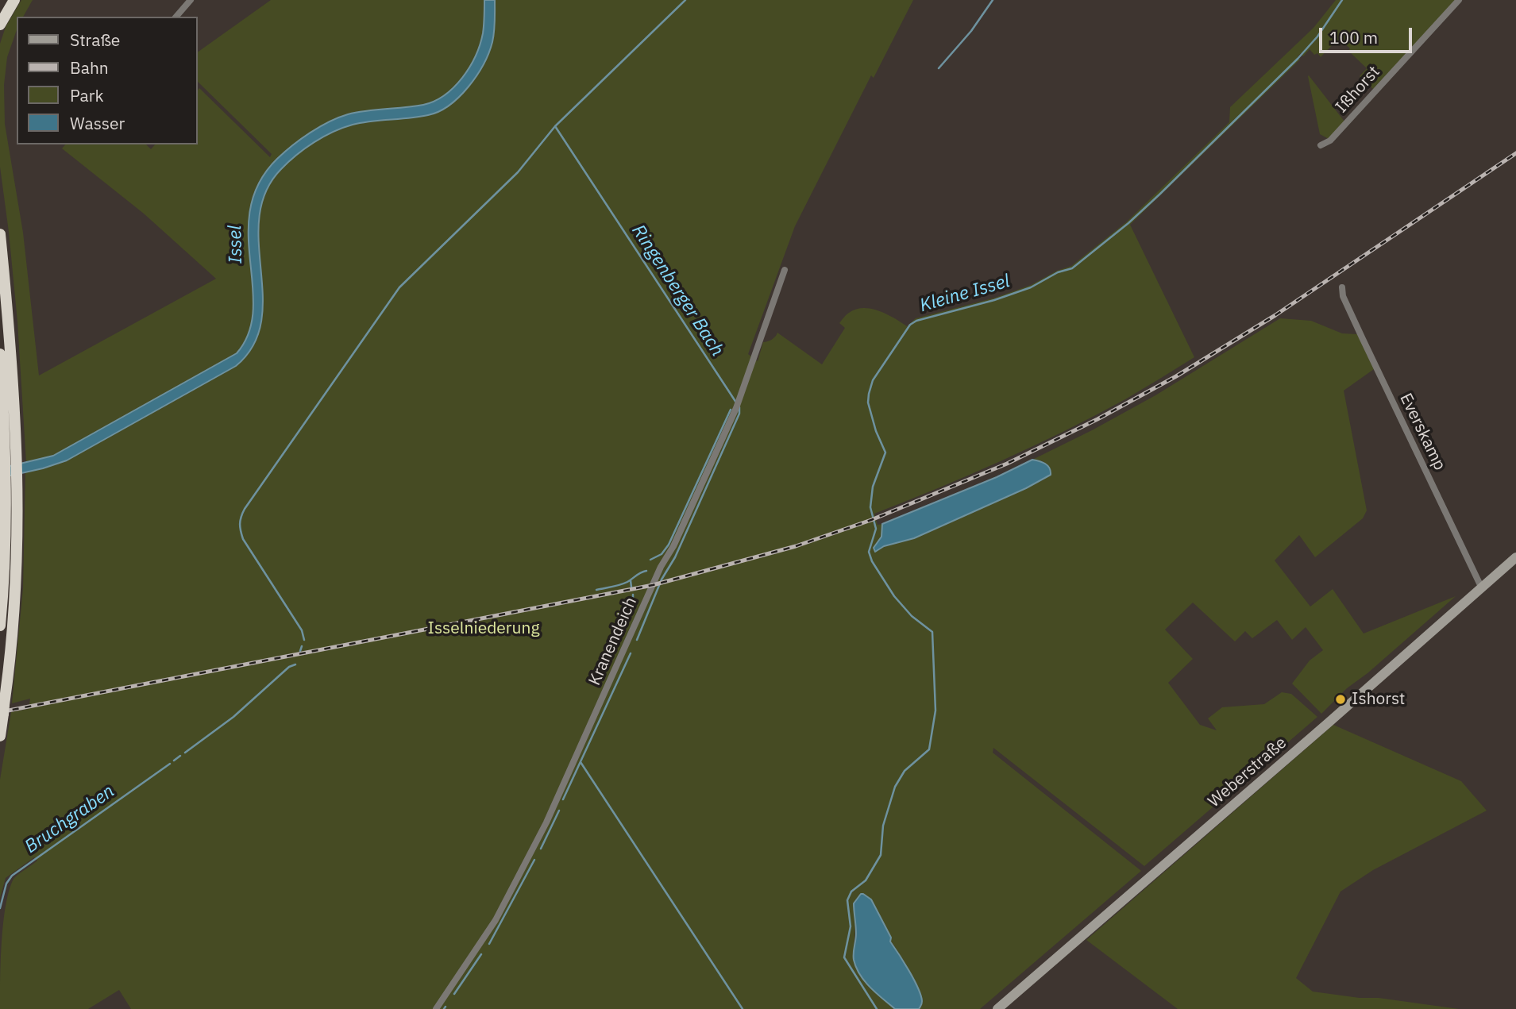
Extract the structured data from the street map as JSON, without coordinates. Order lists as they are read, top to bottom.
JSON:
{
  "streets": {
    "main road": ["Weberstraße"],
    "street": ["Ißhorst", "Everskamp", "Kranendeich"]
  },
  "crossings": [
    ["Everskamp", "Weberstraße"]
  ],
  "water": [
    "Issel",
    "Ringenberger Bach",
    "Kleine Issel",
    "Bruchgraben"
  ],
  "parks": ["Isselniederung"],
  "places": ["Ishorst"],
  "legend": [
    "Straße",
    "Bahn",
    "Park",
    "Wasser"
  ],
  "scale_bar": "100 m"
}
